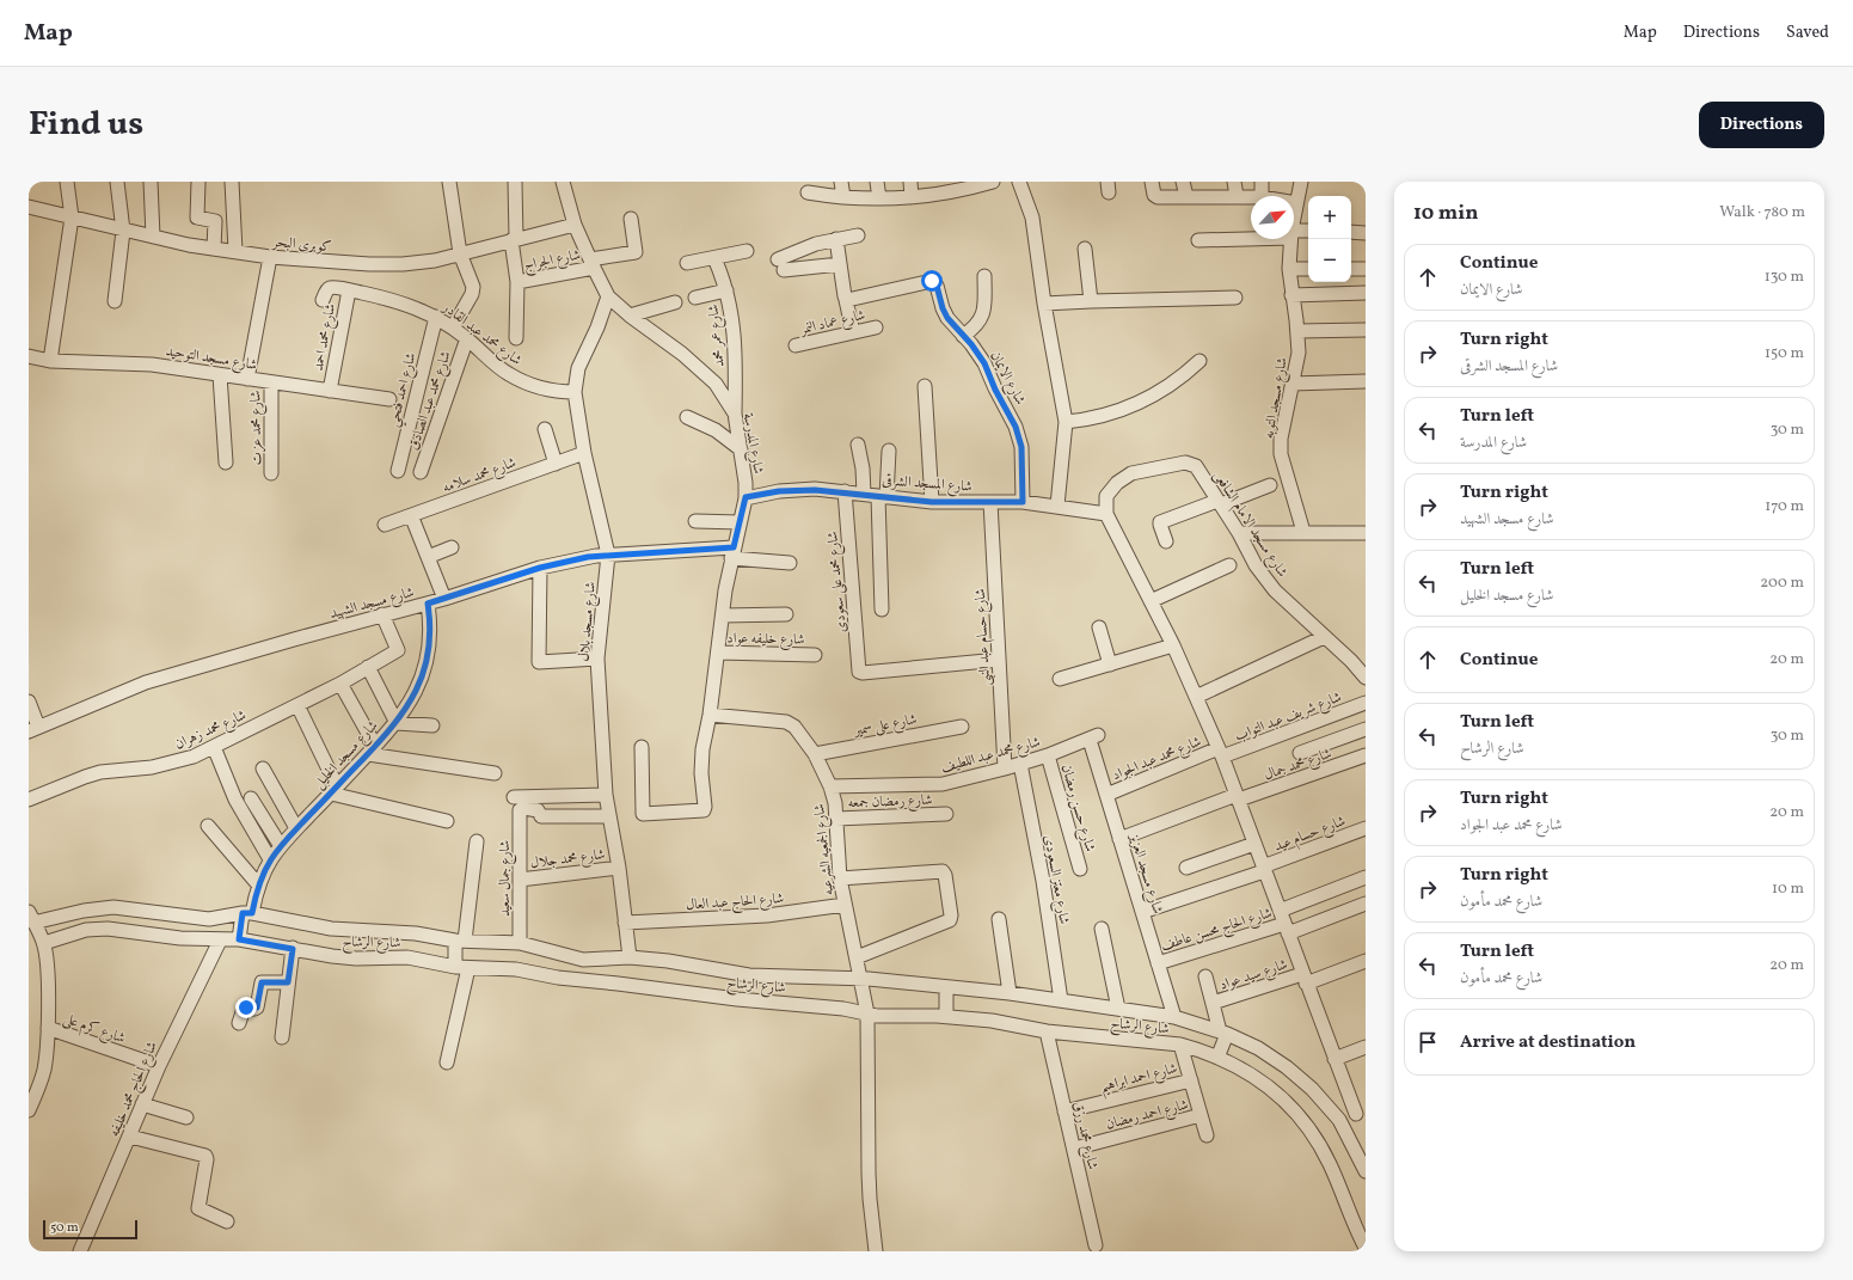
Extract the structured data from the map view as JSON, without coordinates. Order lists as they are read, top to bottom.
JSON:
{
  "streets": {
    "street": [
      "كوبرى البحر",
      "شارع الجراج",
      "شارع عماد النمر",
      "شارع محمد عبد القادر",
      "شارع عمر محمد",
      "شارع محمد احمد",
      "شارع مسجد التوحيد",
      "شارع الايمان",
      "شارع احمد فتحي",
      "شارع مسجد التوبه",
      "شارع محمد عبد الصادق",
      "شارع محمد عزت",
      "شارع المدرسة",
      "شارع محمد سلامه",
      "شارع المسجد الشرقى",
      "شارع مسجد الامام الشافعى",
      "شارع محمد على سعودى",
      "شارع مسجد الشهيد",
      "شارع مسجد بلال",
      "شارع حسام عبد النبى",
      "شارع خليفه عواد",
      "شارع شريف عبد التواب",
      "شارع على سمير",
      "شارع محمد زهران",
      "شارع مسجد الخليل",
      "شارع محمد عبد اللطيف",
      "شارع محمد عبد الجواد",
      "شارع محمد جمال",
      "شارع رمضان جمعه",
      "شارع حسن رمضان",
      "شارع حسام عيد",
      "شارع الجمعيه الشرعيه",
      "شارع محمد جلال",
      "شارع مسجد العزيز",
      "شارع جمال سعيد",
      "شارع معتز السعودى",
      "شارع الحاج عبد العال",
      "شارع الحاج محسن عاطف",
      "شارع الرشاح",
      "شارع سيد عواد",
      "شارع كرم على",
      "شارع احمد ابراهيم",
      "شارع الحاج محمد خليفه",
      "شارع احمد رمضان",
      "شارع محمد رزق"
    ]
  },
  "crossings": [
    ["كوبرى البحر", "شارع المدرسة"],
    ["شارع الجراج", "شارع المدرسة"],
    ["شارع محمد عبد القادر", "شارع محمد احمد"],
    ["شارع محمد عبد القادر", "شارع احمد فتحي"],
    ["شارع محمد عبد القادر", "شارع محمد عبد الصادق"],
    ["شارع محمد عبد القادر", "شارع مسجد بلال"],
    ["شارع عمر محمد", "شارع المدرسة"],
    ["شارع محمد احمد", "شارع مسجد التوحيد"],
    ["شارع مسجد التوحيد", "شارع محمد عزت"],
    ["شارع الايمان", "شارع المسجد الشرقى"],
    ["شارع المدرسة", "شارع المسجد الشرقى"],
    ["شارع المدرسة", "شارع مسجد الشهيد"],
    ["شارع المدرسة", "شارع مسجد بلال"],
    ["شارع المدرسة", "شارع خليفه عواد"],
    ["شارع المدرسة", "شارع الجمعيه الشرعيه"],
    ["شارع محمد سلامه", "شارع مسجد بلال"],
    ["شارع المسجد الشرقى", "شارع مسجد الامام الشافعى"],
    ["شارع المسجد الشرقى", "شارع محمد على سعودى"],
    ["شارع المسجد الشرقى", "شارع حسام عبد النبى"],
    ["شارع محمد على سعودى", "شارع حسام عبد النبى"],
    ["شارع مسجد الشهيد", "شارع مسجد بلال"],
    ["شارع مسجد الشهيد", "شارع محمد زهران"],
    ["شارع مسجد الشهيد", "شارع مسجد الخليل"],
    ["شارع مسجد بلال", "شارع محمد جلال"],
    ["شارع مسجد بلال", "شارع جمال سعيد"],
    ["شارع مسجد بلال", "شارع الحاج عبد العال"],
    ["شارع مسجد بلال", "شارع الرشاح"],
    ["شارع حسام عبد النبى", "شارع محمد عبد اللطيف"],
    ["شارع شريف عبد التواب", "شارع محمد عبد الجواد"],
    ["شارع على سمير", "شارع الجمعيه الشرعيه"],
    ["شارع مسجد الخليل", "شارع الرشاح"],
    ["شارع محمد عبد اللطيف", "شارع حسن رمضان"],
    ["شارع محمد عبد اللطيف", "شارع الجمعيه الشرعيه"],
    ["شارع محمد عبد اللطيف", "شارع مسجد العزيز"],
    ["شارع محمد عبد اللطيف", "شارع معتز السعودى"],
    ["شارع محمد عبد الجواد", "شارع مسجد العزيز"],
    ["شارع محمد جمال", "شارع مسجد العزيز"],
    ["شارع رمضان جمعه", "شارع الجمعيه الشرعيه"],
    ["شارع حسام عيد", "شارع مسجد العزيز"],
    ["شارع الجمعيه الشرعيه", "شارع الحاج عبد العال"],
    ["شارع الجمعيه الشرعيه", "شارع الرشاح"],
    ["شارع محمد جلال", "شارع جمال سعيد"],
    ["شارع مسجد العزيز", "شارع الحاج محسن عاطف"],
    ["شارع مسجد العزيز", "شارع الرشاح"],
    ["شارع جمال سعيد", "شارع الرشاح"],
    ["شارع معتز السعودى", "شارع الرشاح"],
    ["شارع الرشاح", "شارع الحاج محمد خليفه"],
    ["شارع الرشاح", "شارع محمد رزق"],
    ["شارع كرم على", "شارع الحاج محمد خليفه"],
    ["شارع احمد ابراهيم", "شارع محمد رزق"],
    ["شارع احمد رمضان", "شارع محمد رزق"]
  ],
  "scale_bar": "50 m",
  "north": "top right",
  "page": {
    "header": "Map",
    "nav": ["Map", "Directions", "Saved"],
    "title": "Find us",
    "buttons": "Directions",
    "heading": ["10 min", "Walk · 780 m"],
    "map_buttons": ["+", "−"],
    "list": [
      ["Continue", "شارع الايمان", "130 m"],
      ["Turn right", "شارع المسجد الشرقى", "150 m"],
      ["Turn left", "شارع المدرسة", "30 m"],
      ["Turn right", "شارع مسجد الشهيد", "170 m"],
      ["Turn left", "شارع مسجد الخليل", "200 m"],
      ["Continue", "20 m"],
      ["Turn left", "شارع الرشاح", "30 m"],
      ["Turn right", "شارع محمد عبد الجواد", "20 m"],
      ["Turn right", "شارع محمد مأمون", "10 m"],
      ["Turn left", "شارع محمد مأمون", "20 m"],
      "Arrive at destination"
    ],
    "scale": "50 m"
  }
}
